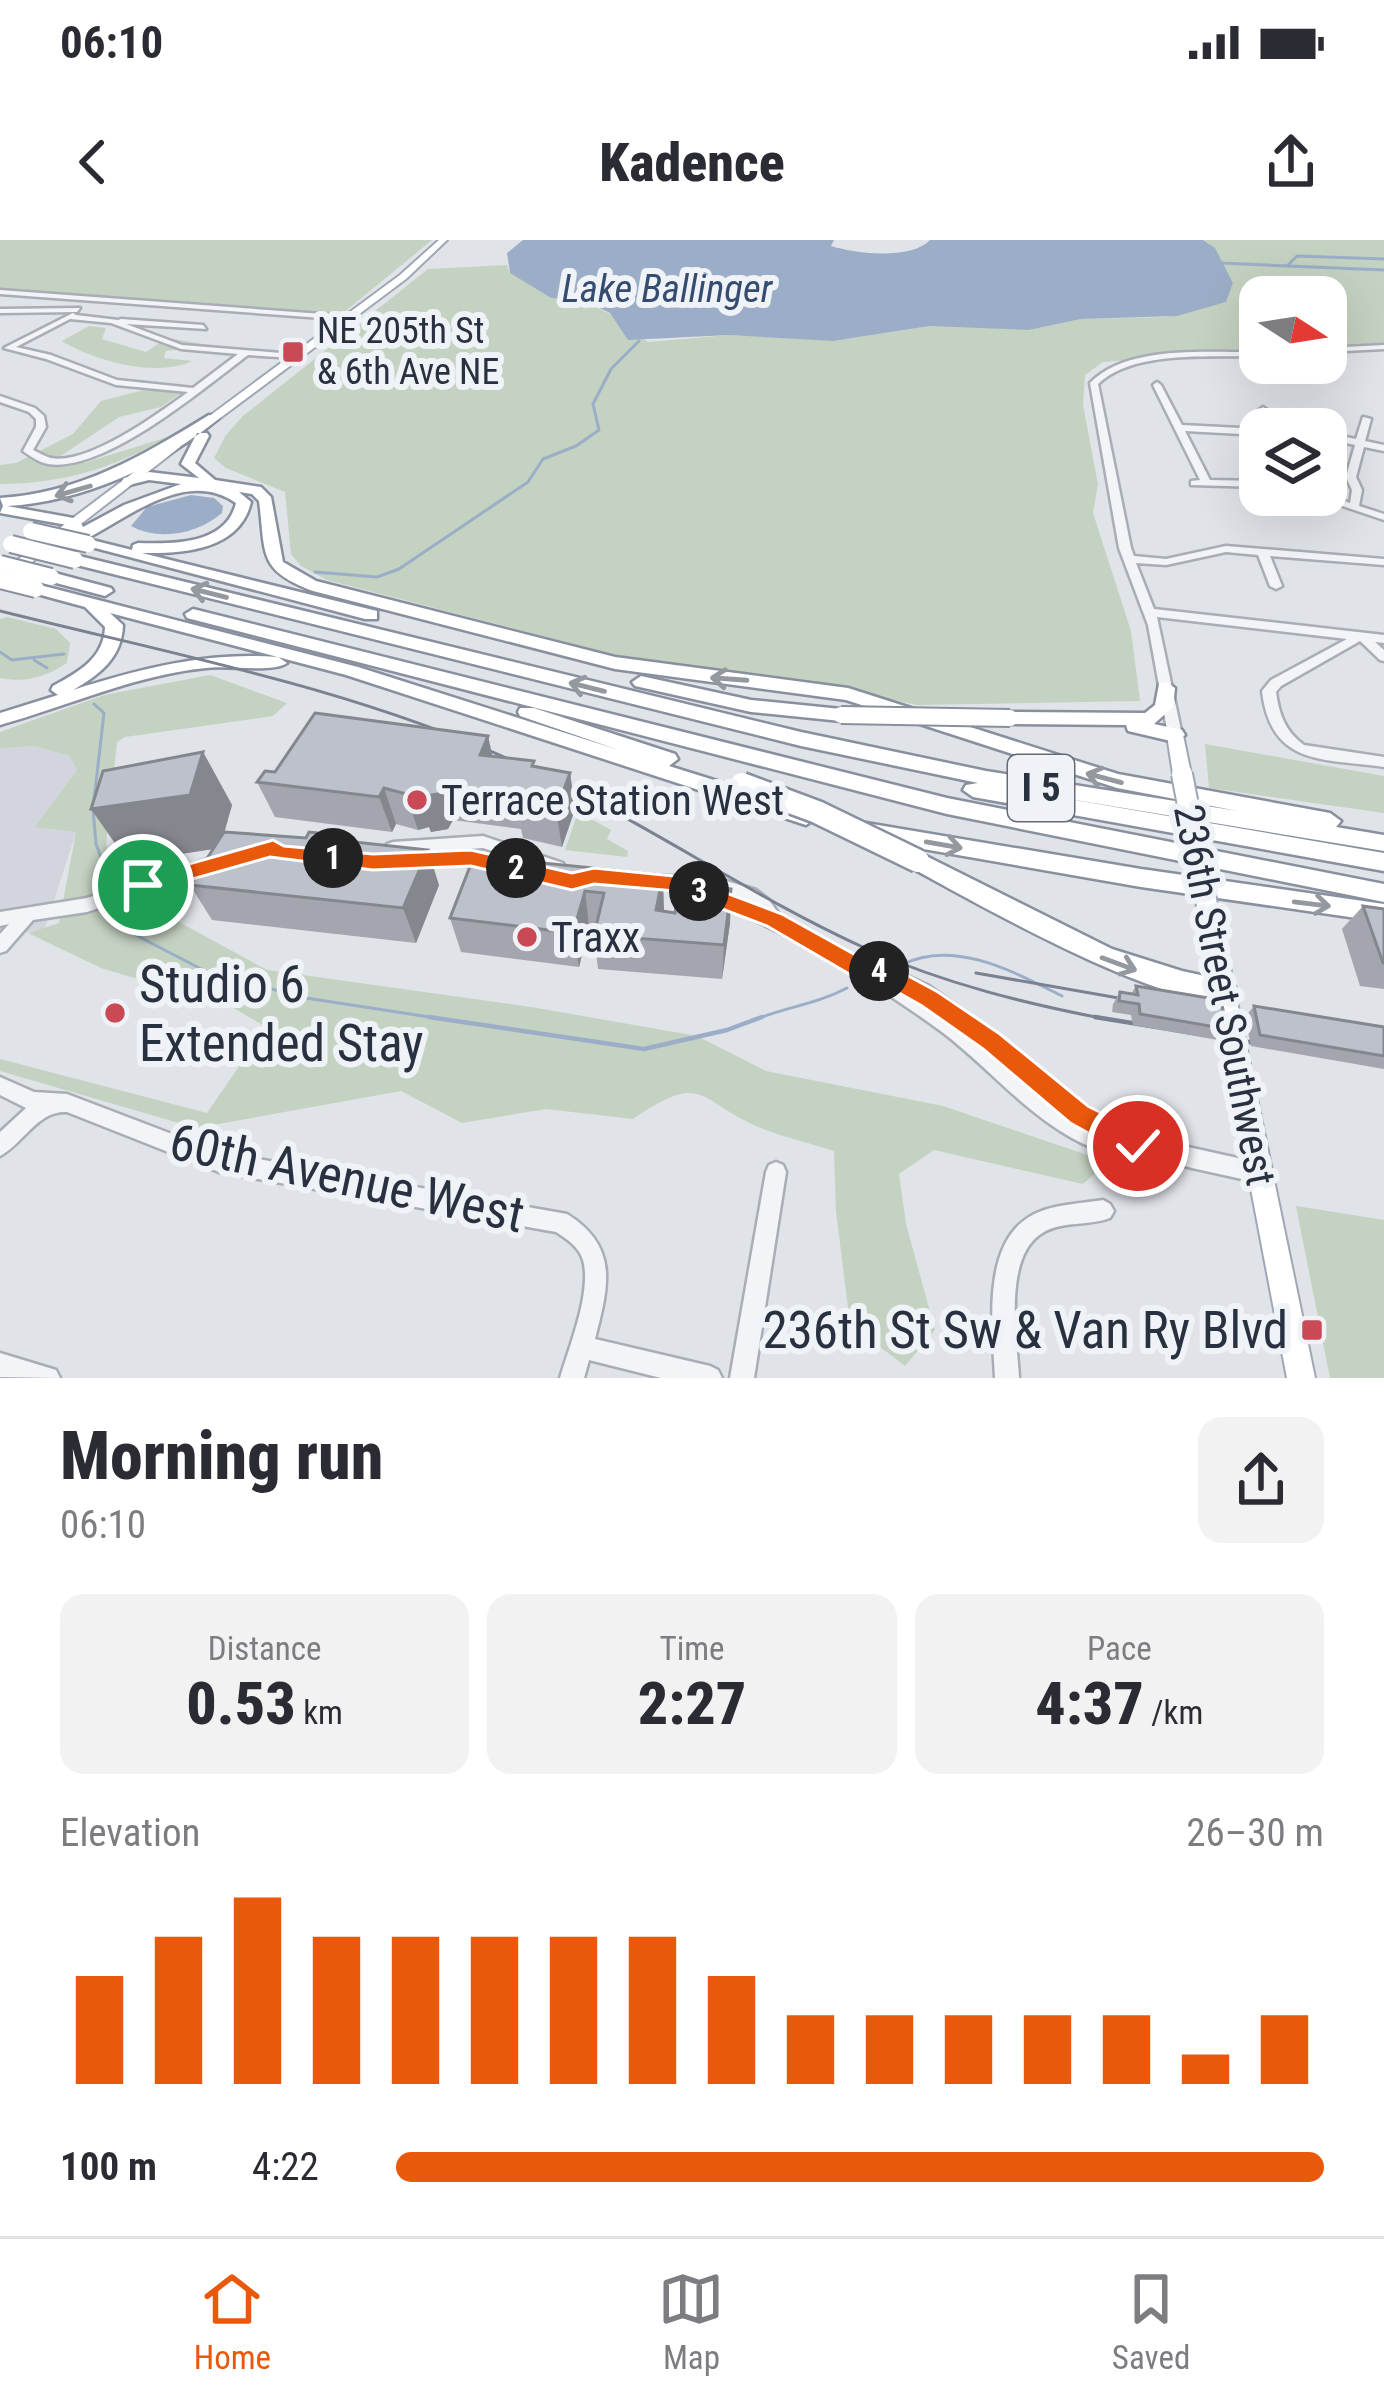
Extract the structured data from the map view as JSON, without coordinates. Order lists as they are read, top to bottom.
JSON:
{
  "streets": {
    "highway": ["I 5"],
    "main road": ["236th Street Southwest"],
    "street": ["60th Avenue West"]
  },
  "water": ["Lake Ballinger"],
  "places": {
    "transit": ["NE 205th St & 6th Ave NE", "236th St Sw & Van Ry Blvd"],
    "other": ["Terrace Station West", "Traxx", "Studio 6 Extended Stay"]
  },
  "north": "right",
  "page": {
    "status": "06:10",
    "header": "Kadence",
    "pins": [
      "1",
      "2",
      "3",
      "4"
    ],
    "heading": ["Morning run", "06:10"],
    "stats": [
      ["Distance", "0.53 km"],
      ["Time", "2:27"],
      ["Pace", "4:37 /km"]
    ],
    "chart": ["Elevation", "26–30 m"],
    "list": [
      {
        "name": "100 m",
        "note": "4:22"
      }
    ],
    "tabs": ["Home", "Map", "Saved"]
  }
}
